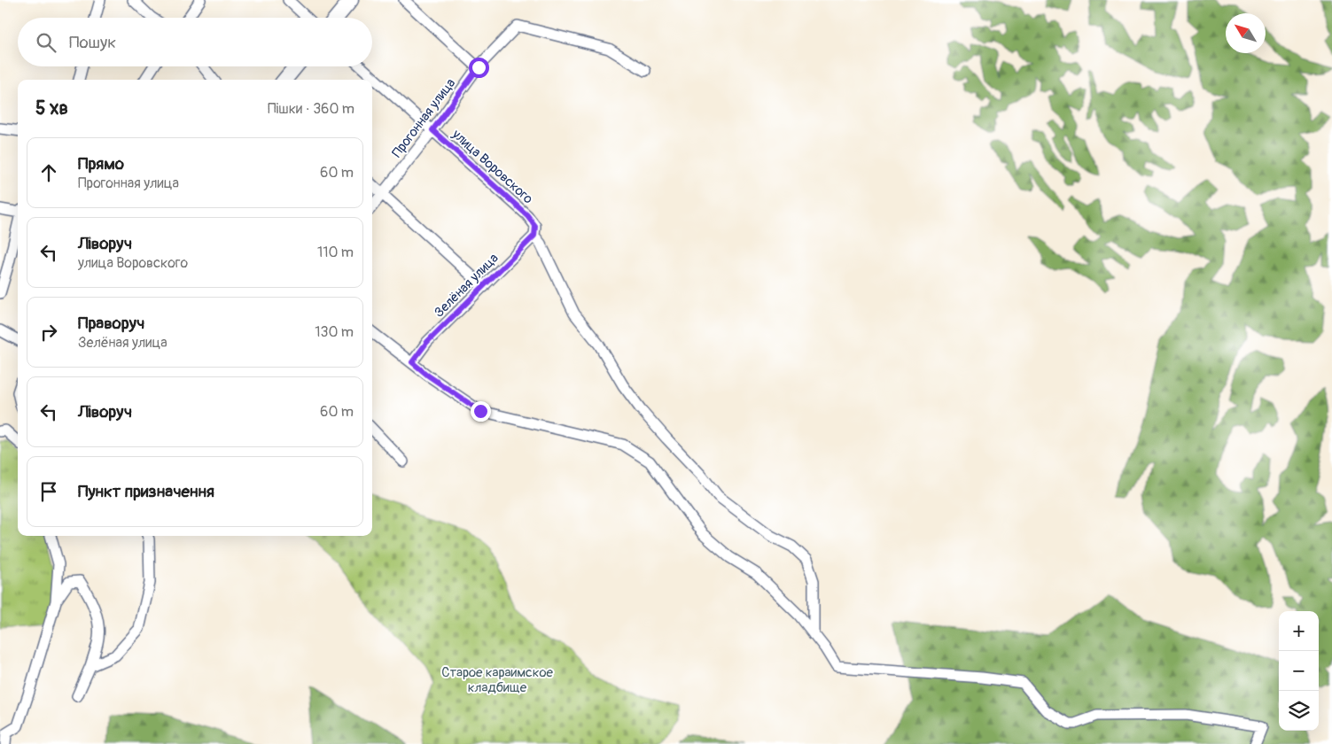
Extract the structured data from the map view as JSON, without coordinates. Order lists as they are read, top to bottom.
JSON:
{
  "streets": {
    "street": ["Прогонная улица", "улица Воровского", "Зелёная улица"]
  },
  "crossings": [
    ["Прогонная улица", "улица Воровского"],
    ["улица Воровского", "Зелёная улица"]
  ],
  "parks": ["Старое караимское кладбище"],
  "north": "top left",
  "page": {
    "search": "Пошук",
    "heading": ["5 хв", "Пішки · 360 m"],
    "list": [
      ["Прямо", "Прогонная улица", "60 m"],
      ["Ліворуч", "улица Воровского", "110 m"],
      ["Праворуч", "Зелёная улица", "130 m"],
      ["Ліворуч", "60 m"],
      "Пункт призначення"
    ],
    "map_buttons": ["+", "−"]
  }
}
